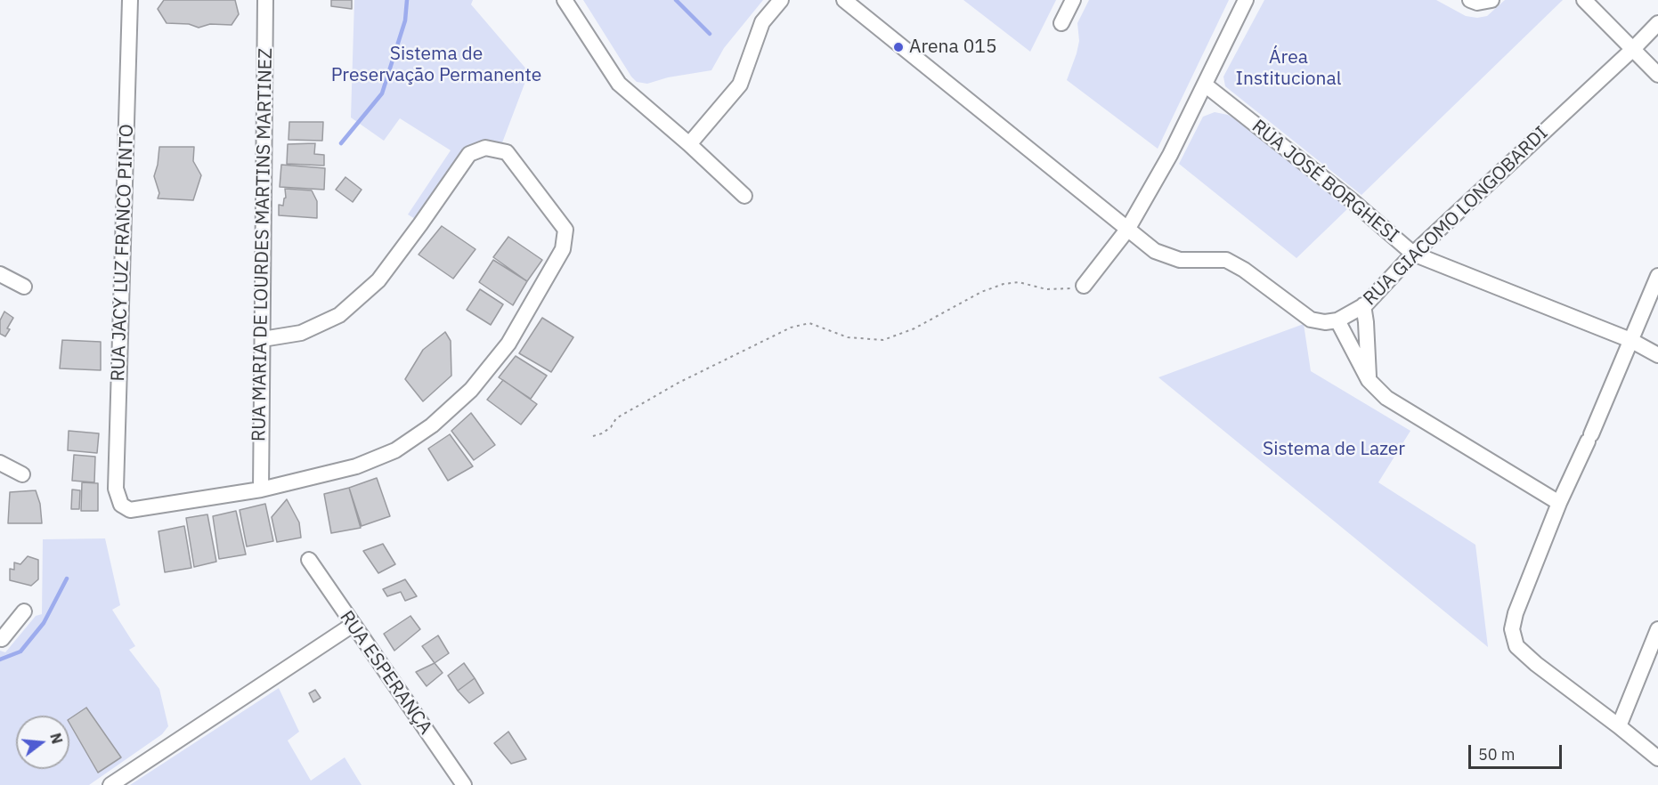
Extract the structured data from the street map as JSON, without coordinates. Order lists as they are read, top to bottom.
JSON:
{
  "streets": {
    "street": [
      "RUA JOSÉ BORGHESI",
      "RUA GIACOMO LONGOBARDI",
      "RUA MARIA DE LOURDES MARTINS MARTINEZ",
      "RUA JACY LUZ FRANCO PINTO",
      "RUA ESPERANÇA"
    ]
  },
  "crossings": [
    ["RUA JOSÉ BORGHESI", "RUA GIACOMO LONGOBARDI"],
    ["RUA MARIA DE LOURDES MARTINS MARTINEZ", "RUA JACY LUZ FRANCO PINTO"]
  ],
  "parks": ["Sistema de Preservação Permanente", "Área Institucional", "Sistema de Lazer"],
  "places": ["Arena 015"],
  "scale_bar": "50 m",
  "north": "right"
}
